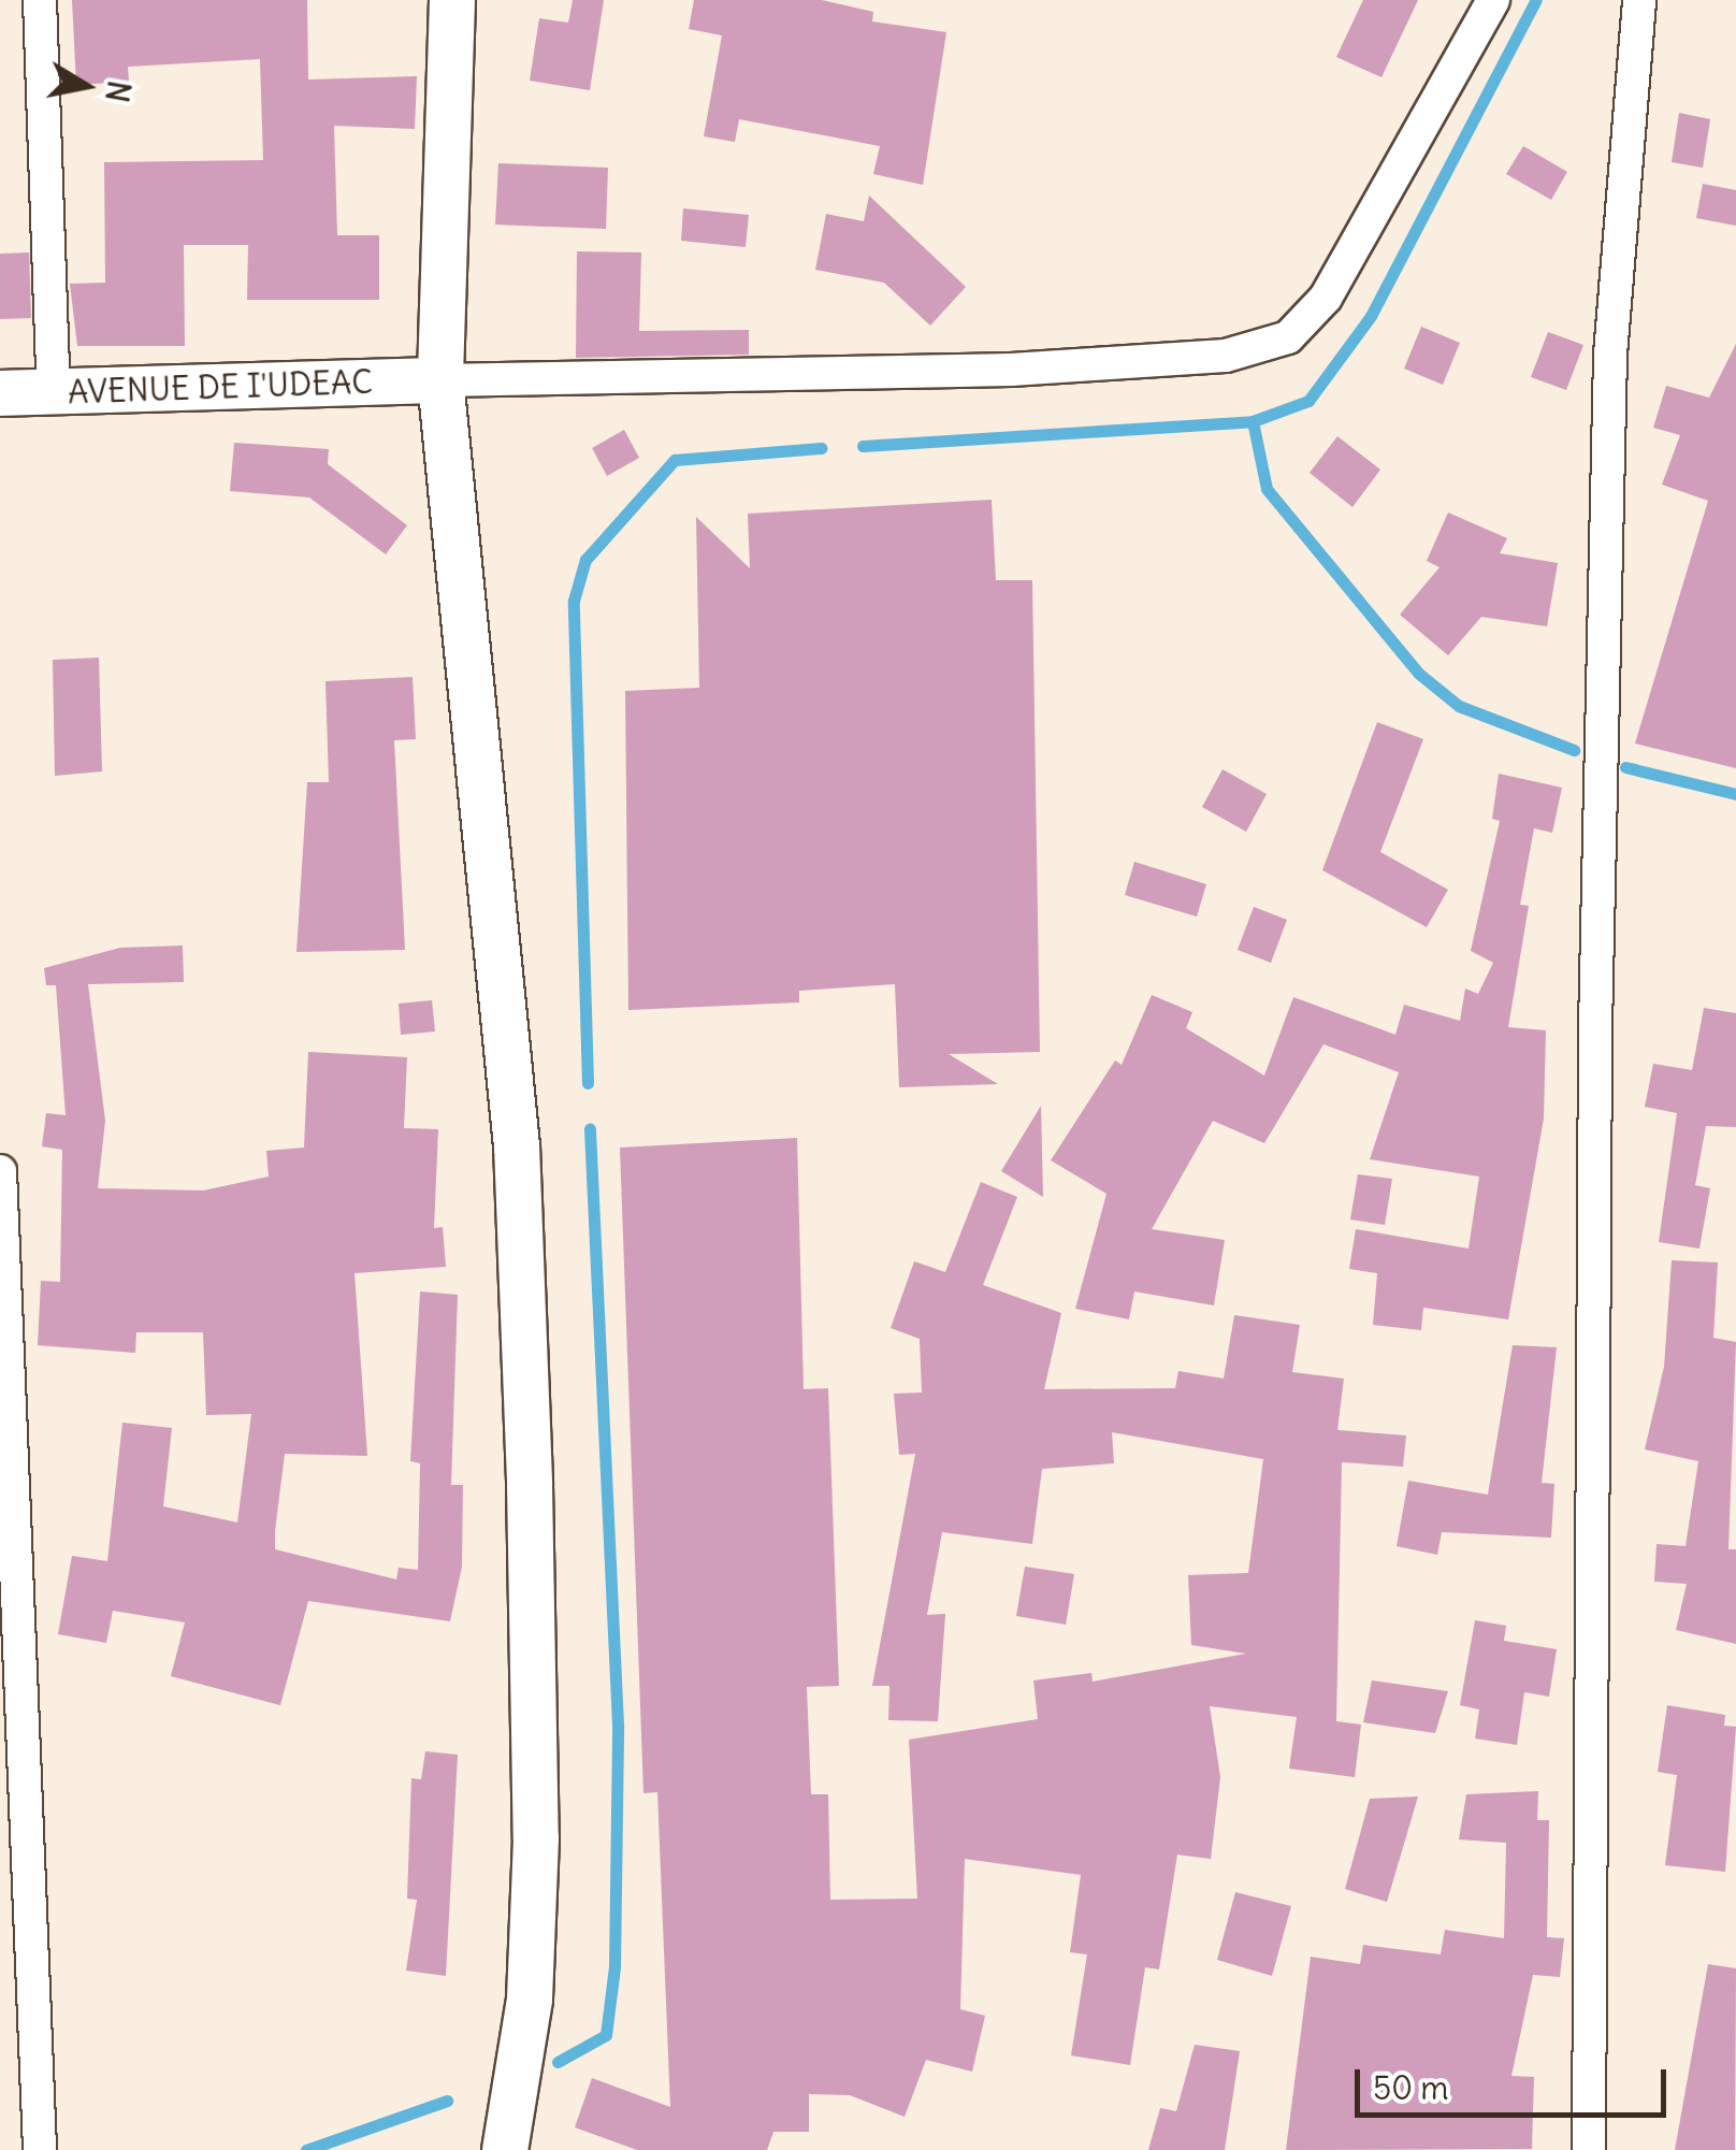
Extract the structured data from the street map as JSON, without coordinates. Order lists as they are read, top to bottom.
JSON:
{
  "streets": {
    "main road": ["AVENUE DE I'UDEAC"]
  },
  "scale_bar": "50 m",
  "north": "right"
}
